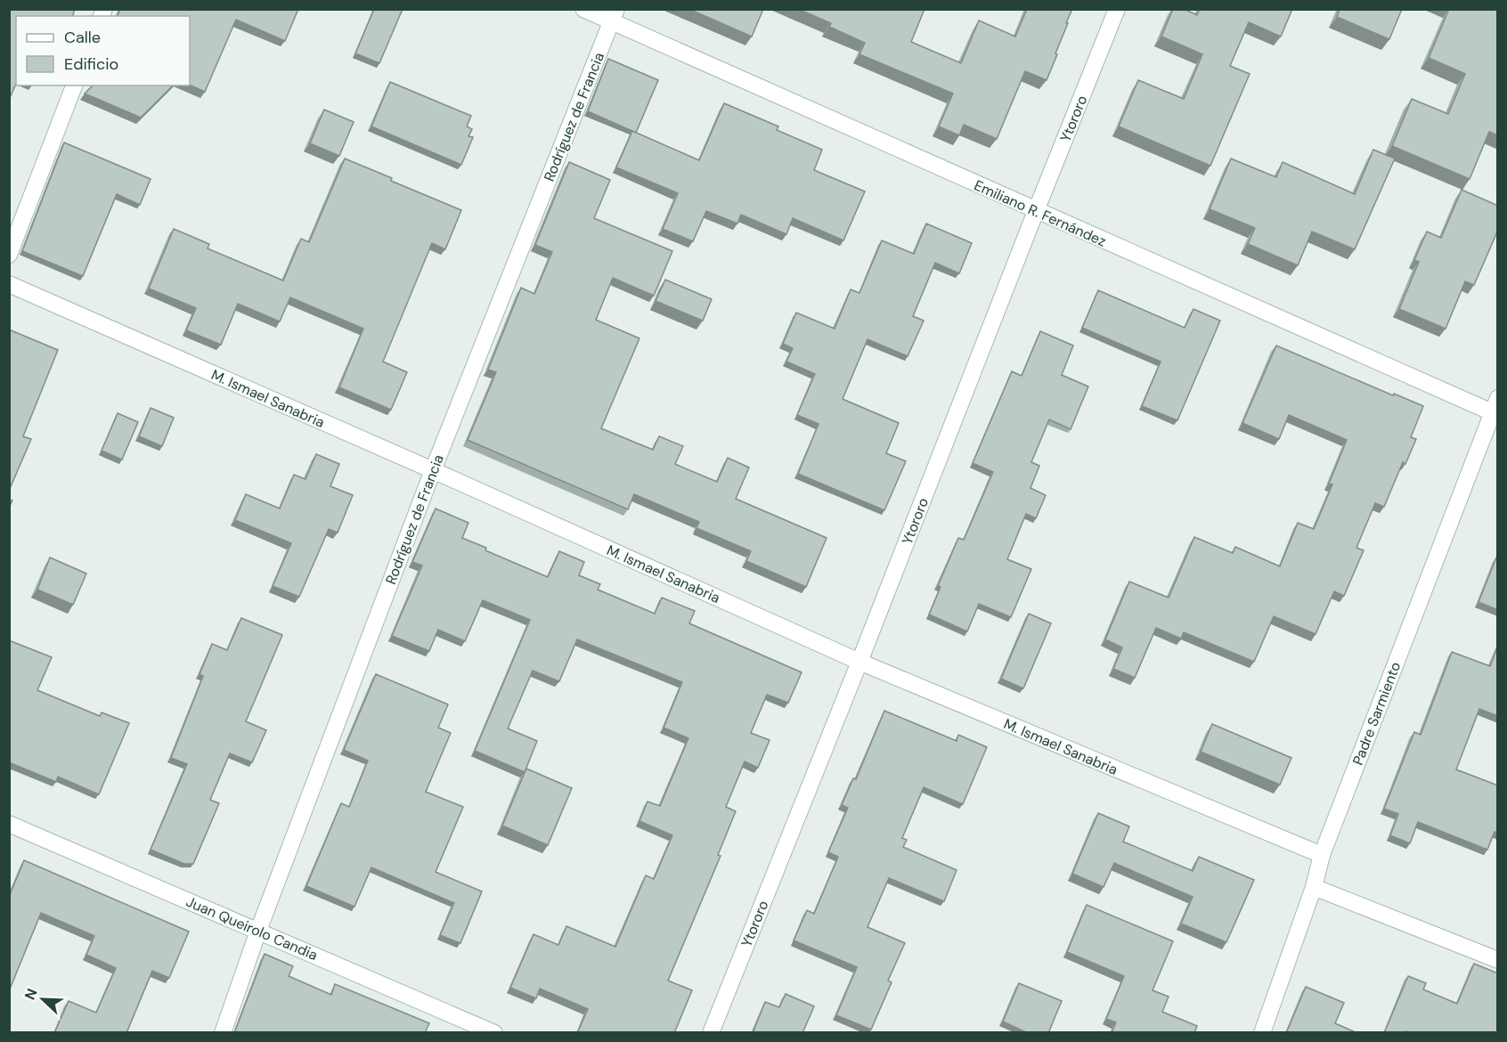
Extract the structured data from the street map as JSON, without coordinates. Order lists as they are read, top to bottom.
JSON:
{
  "streets": {
    "street": [
      "Rodríguez de Francia",
      "Ytororo",
      "Emiliano R. Fernández",
      "M. Ismael Sanabria",
      "Padre Sarmiento",
      "Juan Queirolo Candia"
    ]
  },
  "crossings": [
    ["Rodríguez de Francia", "Emiliano R. Fernández"],
    ["Rodríguez de Francia", "M. Ismael Sanabria"],
    ["Rodríguez de Francia", "Juan Queirolo Candia"],
    ["Ytororo", "Emiliano R. Fernández"],
    ["Ytororo", "M. Ismael Sanabria"],
    ["Emiliano R. Fernández", "Padre Sarmiento"],
    ["M. Ismael Sanabria", "Padre Sarmiento"]
  ],
  "legend": ["Calle", "Edificio"],
  "north": "top left"
}
